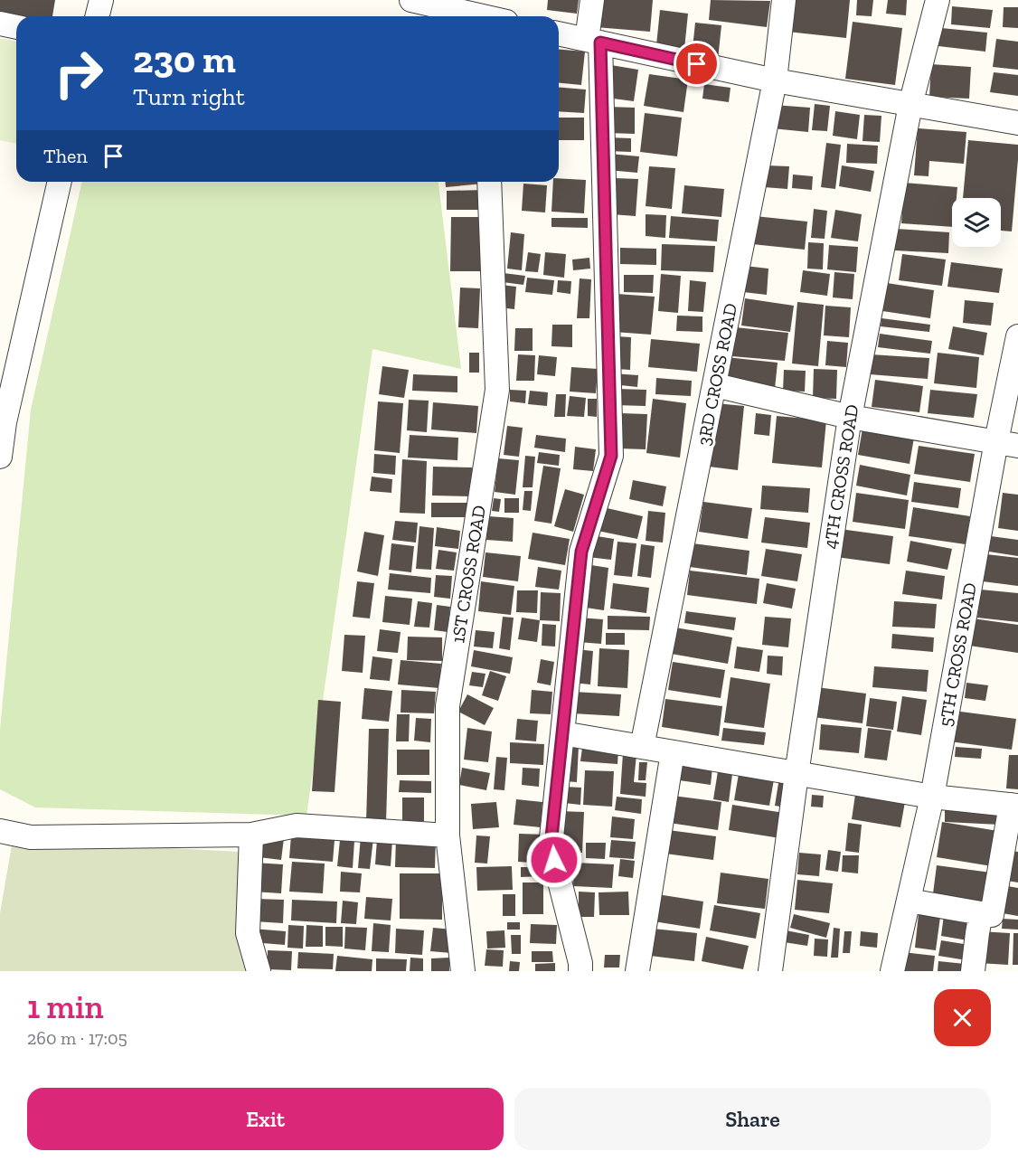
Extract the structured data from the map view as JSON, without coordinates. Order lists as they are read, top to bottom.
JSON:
{
  "streets": {
    "street": [
      "3RD CROSS ROAD",
      "4TH CROSS ROAD",
      "1ST CROSS ROAD",
      "5TH CROSS ROAD"
    ]
  },
  "page": {
    "turn": ["230 m", "Turn right"],
    "then": "Then",
    "heading": ["1 min", "260 m · 17:05"],
    "buttons": ["Exit", "Share"]
  }
}
